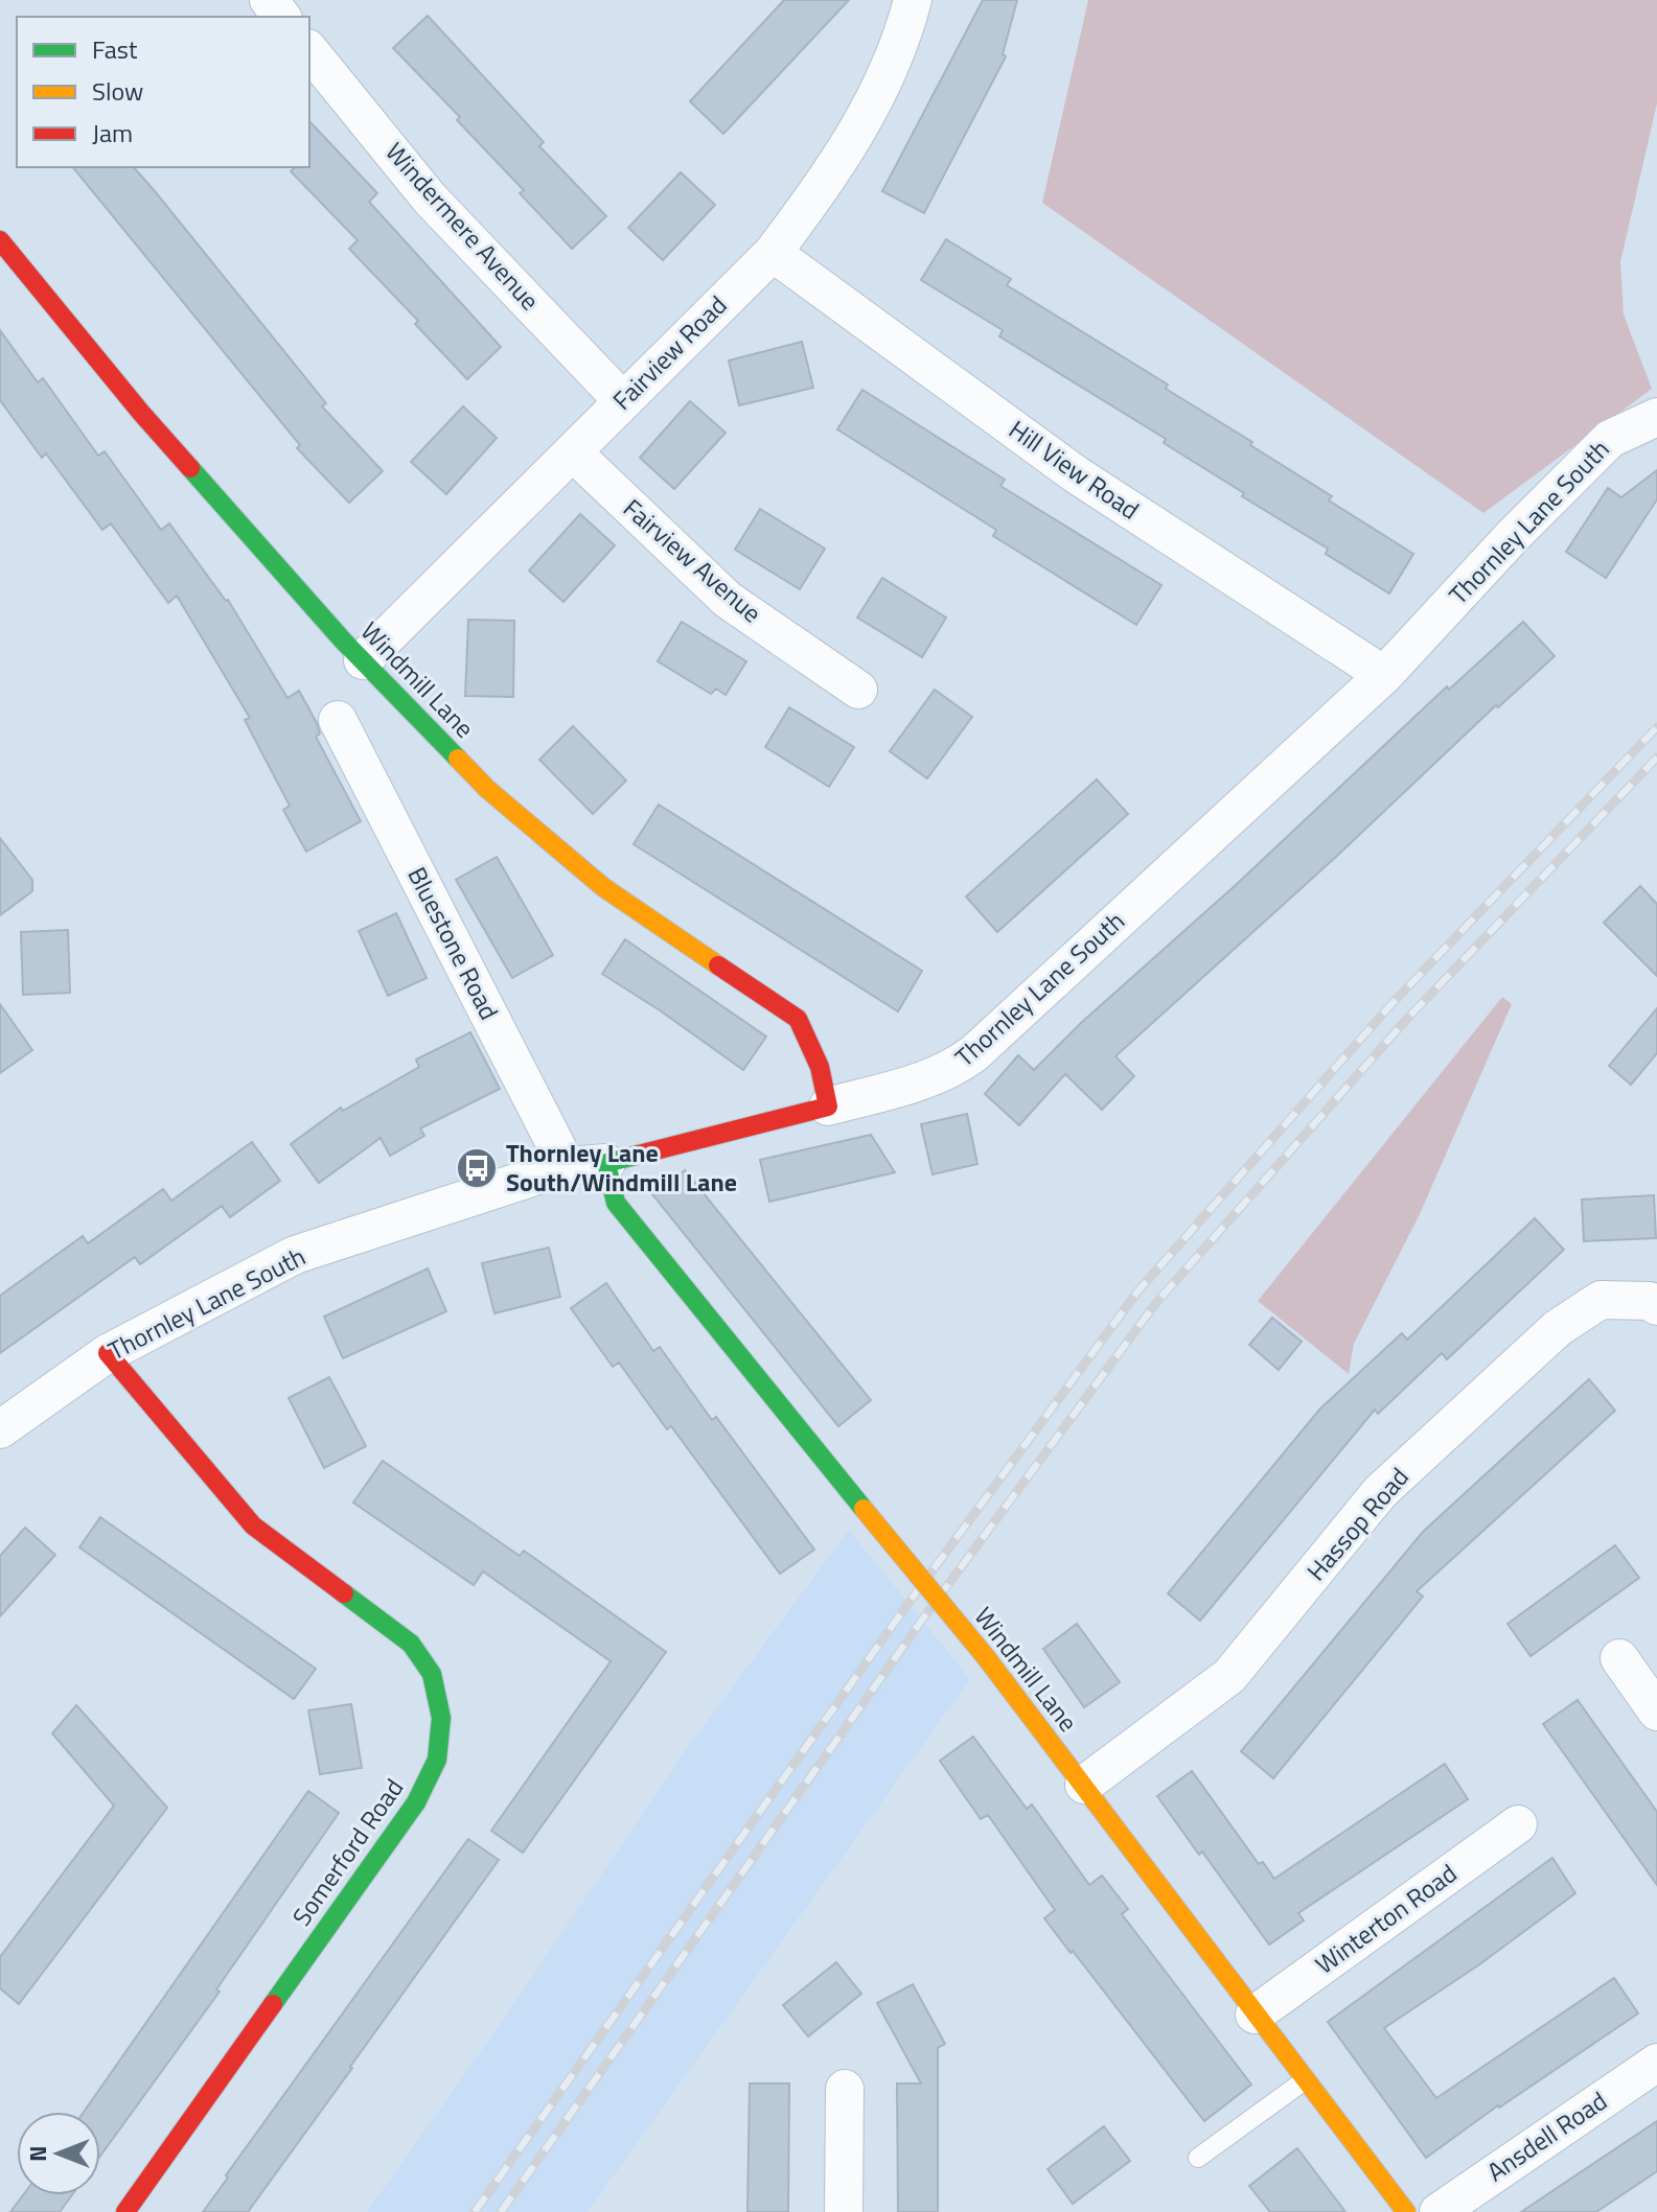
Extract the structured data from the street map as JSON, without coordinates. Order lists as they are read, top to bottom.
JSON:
{
  "streets": {
    "street": [
      "Windermere Avenue",
      "Fairview Road",
      "Hill View Road",
      "Thornley Lane South",
      "Fairview Avenue",
      "Windmill Lane",
      "Bluestone Road",
      "Hassop Road",
      "Somerford Road",
      "Winterton Road",
      "Ansdell Road"
    ]
  },
  "crossings": [
    ["Windermere Avenue", "Fairview Road"],
    ["Fairview Road", "Hill View Road"],
    ["Fairview Road", "Fairview Avenue"],
    ["Fairview Road", "Windmill Lane"],
    ["Hill View Road", "Thornley Lane South"],
    ["Thornley Lane South", "Windmill Lane"],
    ["Thornley Lane South", "Bluestone Road"],
    ["Thornley Lane South", "Somerford Road"],
    ["Windmill Lane", "Hassop Road"],
    ["Windmill Lane", "Winterton Road"]
  ],
  "places": {
    "bus stop": ["Thornley Lane South/Windmill Lane"]
  },
  "legend": ["Fast", "Slow", "Jam"],
  "north": "left"
}
